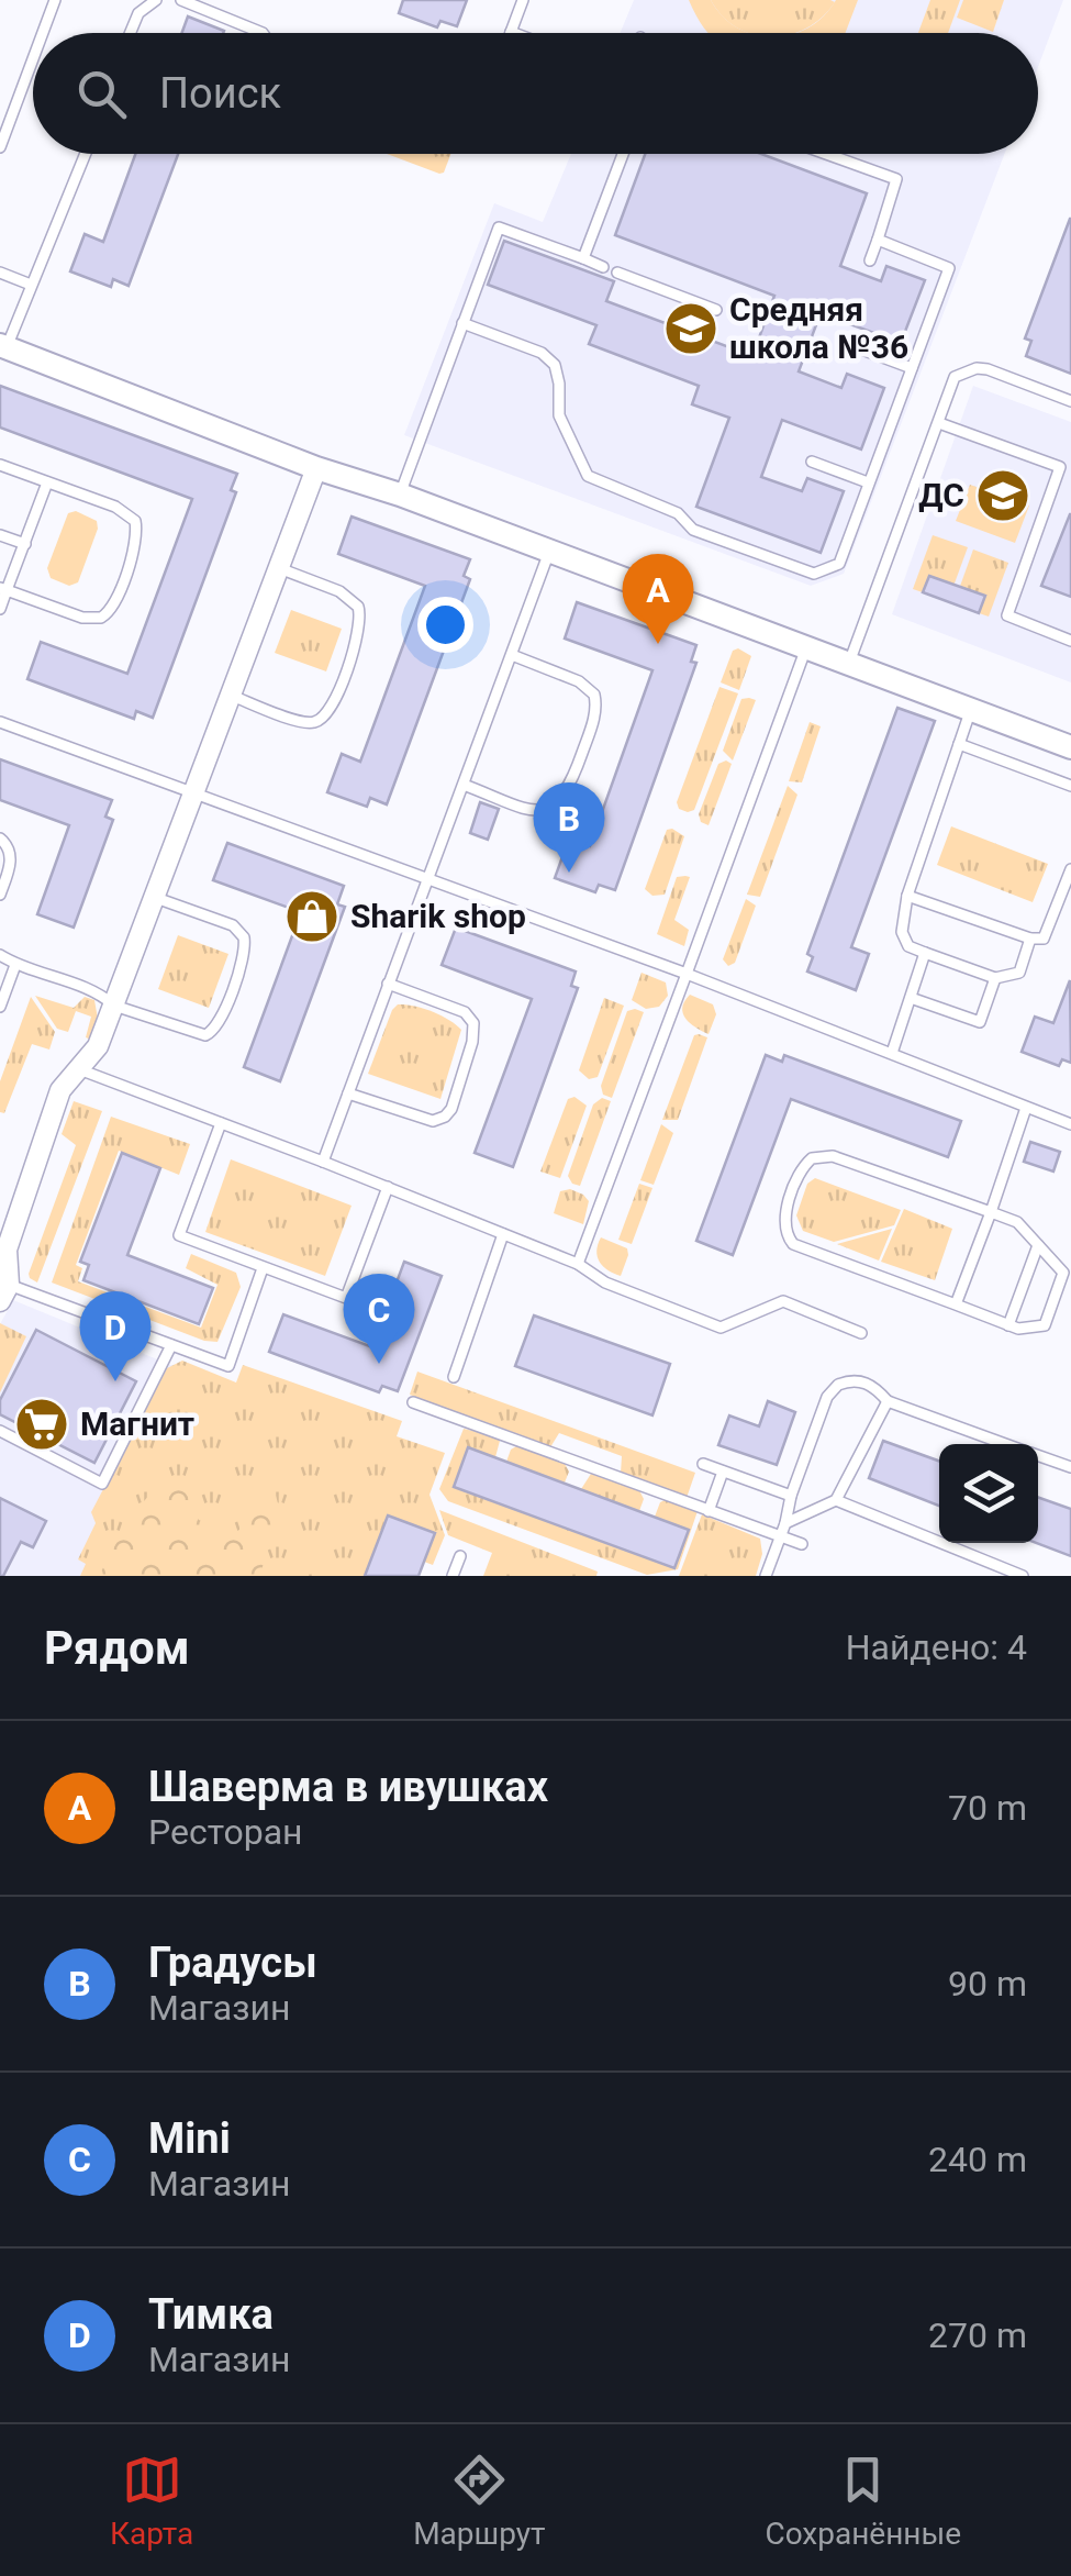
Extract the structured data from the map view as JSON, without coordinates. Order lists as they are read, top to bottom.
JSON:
{
  "places": {
    "school or university": ["Средняя школа №36", "ДС"],
    "shop": ["Sharik shop"],
    "supermarket": ["Магнит"]
  },
  "page": {
    "search": "Поиск",
    "pins": [
      "A",
      "B",
      "C",
      "D"
    ],
    "heading": ["Рядом", "Найдено: 4"],
    "list": [
      {
        "mark": "A",
        "name": "Шаверма в ивушках",
        "note": "Ресторан",
        "value": "70 m"
      },
      {
        "mark": "B",
        "name": "Градусы",
        "note": "Магазин",
        "value": "90 m"
      },
      {
        "mark": "C",
        "name": "Mini",
        "note": "Магазин",
        "value": "240 m"
      },
      {
        "mark": "D",
        "name": "Тимка",
        "note": "Магазин",
        "value": "270 m"
      }
    ],
    "nav": ["Карта", "Маршрут", "Сохранённые"]
  }
}
